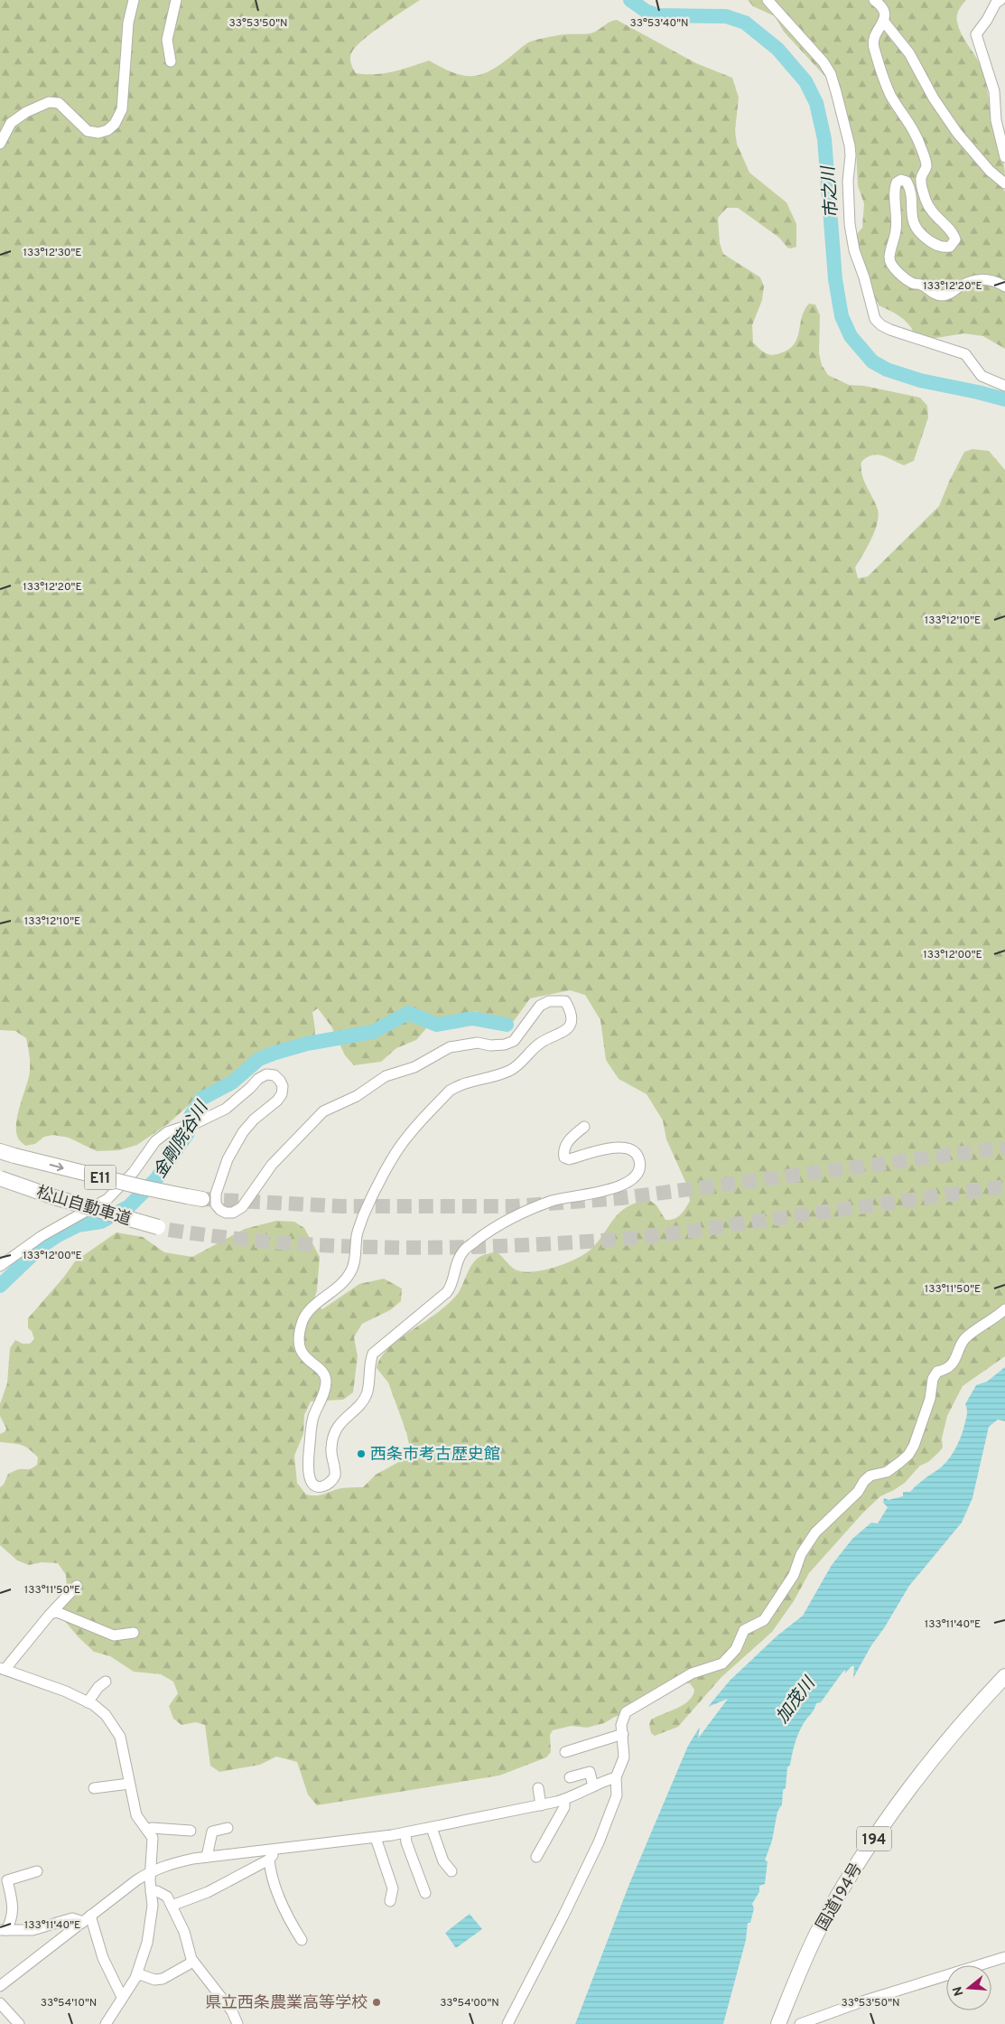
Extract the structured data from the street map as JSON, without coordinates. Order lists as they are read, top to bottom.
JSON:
{
  "streets": {
    "highway": [
      "E11",
      "松山自動車道",
      "194",
      "国道194号"
    ]
  },
  "water": ["市之川", "金剛院谷川", "加茂川"],
  "places": ["西条市考古歴史館", "県立西条農業高等学校"],
  "north": "left",
  "coordinates": [
    "33°53'50\"N",
    "33°53'40\"N",
    "133°12'30\"E",
    "133°12'20\"E",
    "133°12'10\"E",
    "133°12'00\"E",
    "133°11'50\"E",
    "133°11'40\"E",
    "33°54'10\"N",
    "33°54'00\"N"
  ]
}
